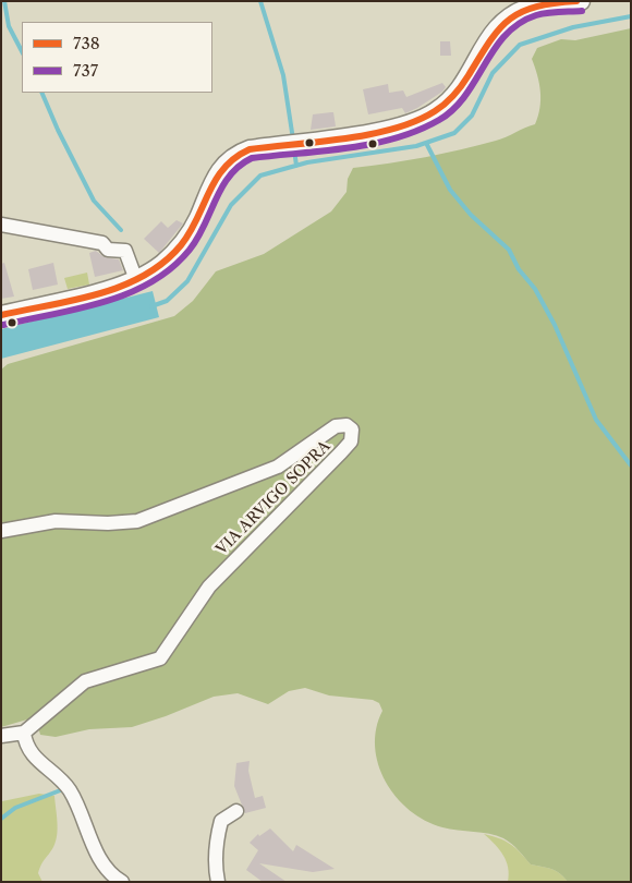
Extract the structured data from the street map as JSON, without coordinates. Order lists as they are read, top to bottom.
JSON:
{
  "streets": {
    "street": ["VIA ARVIGO SOPRA"]
  },
  "lines": ["transit line 738", "transit line 737"],
  "legend": ["738", "737"]
}
